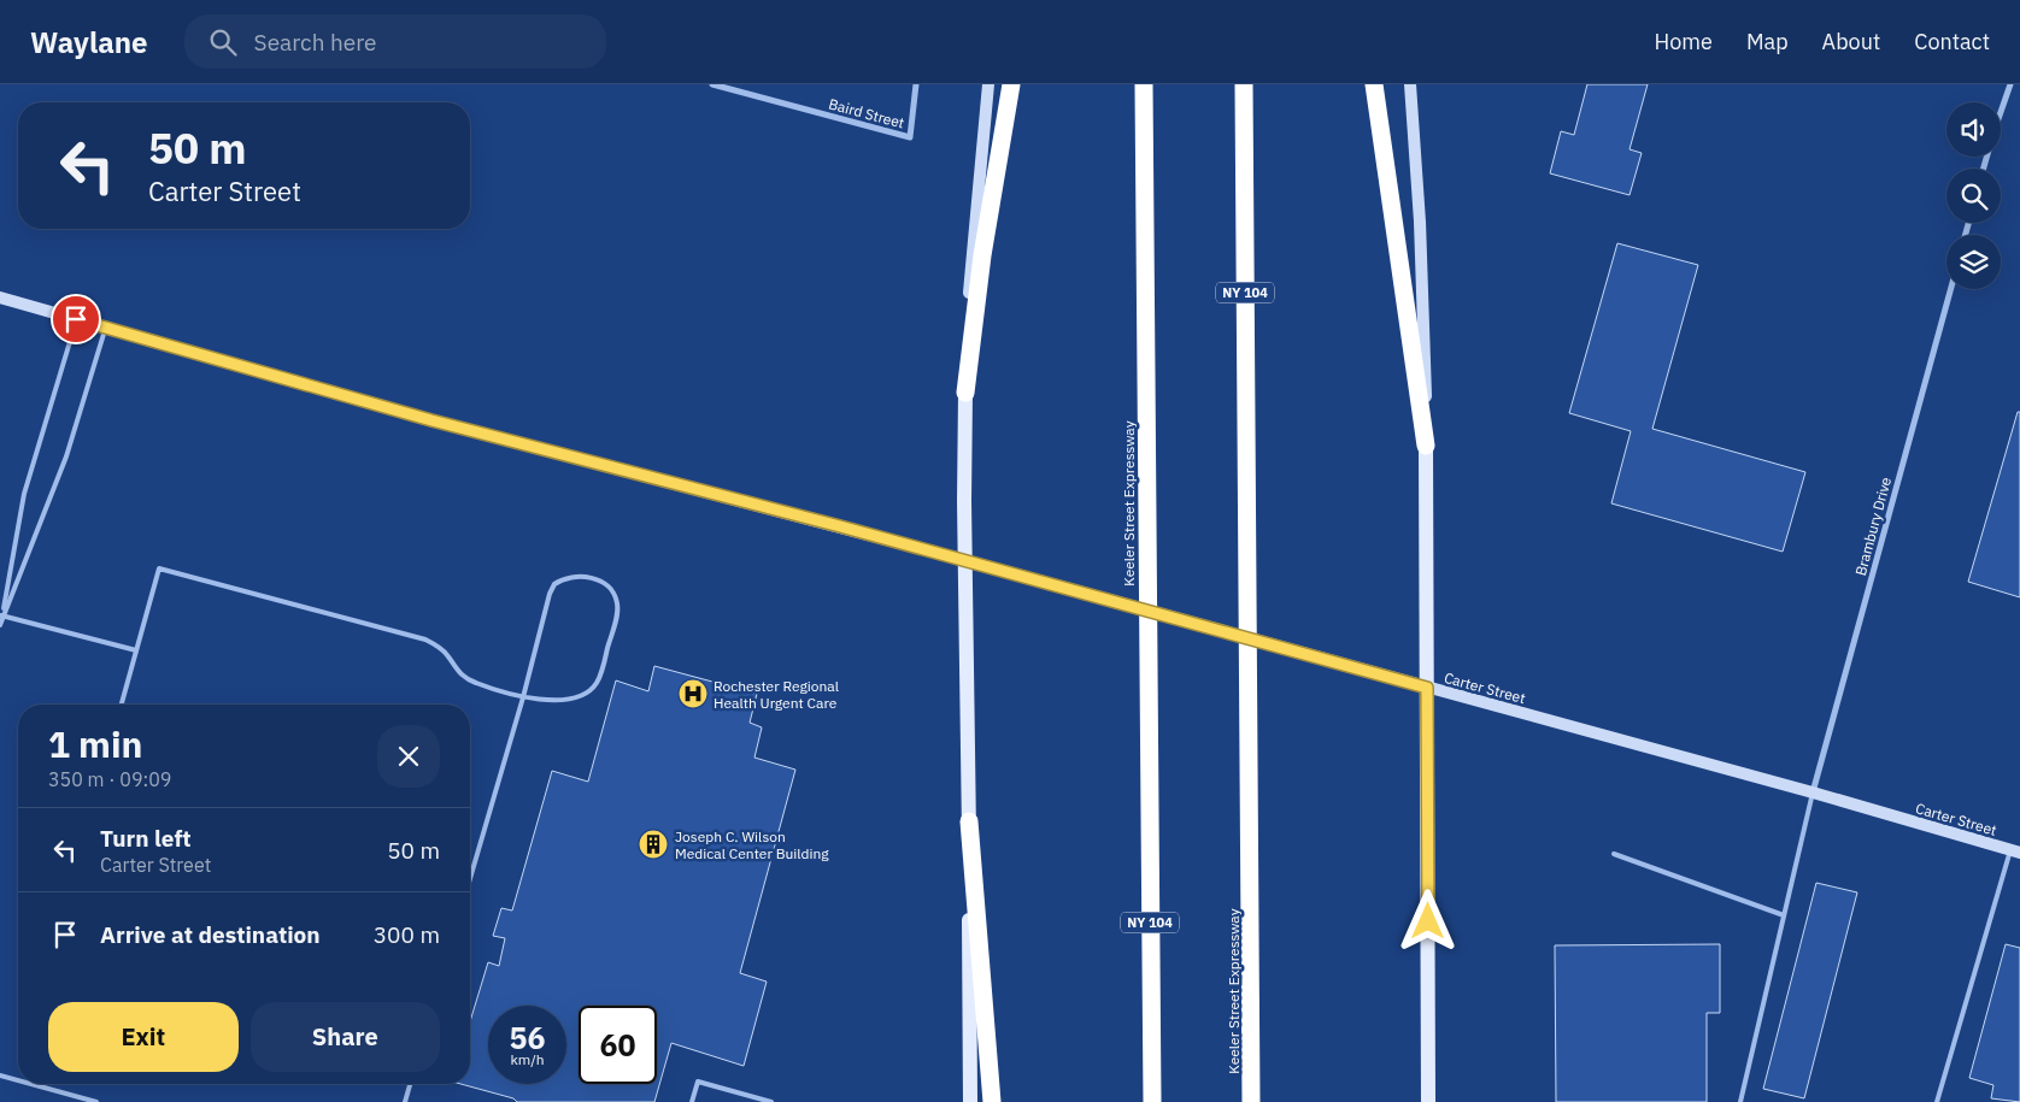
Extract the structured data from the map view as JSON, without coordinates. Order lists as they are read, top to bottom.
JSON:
{
  "streets": {
    "highway": ["NY 104", "Keeler Street Expressway"],
    "main road": ["Carter Street"],
    "street": ["Baird Street", "Brambury Drive"]
  },
  "crossings": [
    ["Brambury Drive", "Carter Street"]
  ],
  "places": {
    "hospital": ["Rochester Regional Health Urgent Care"],
    "building": ["Joseph C. Wilson Medical Center Building"]
  },
  "page": {
    "header": "Waylane",
    "search": "Search here",
    "nav": [
      "Home",
      "Map",
      "About",
      "Contact"
    ],
    "turn": ["50 m", "Carter Street"],
    "heading": ["1 min", "350 m · 09:09"],
    "list": [
      {
        "name": "Turn left",
        "note": "Carter Street",
        "value": "50 m"
      },
      {
        "name": "Arrive at destination",
        "value": "300 m"
      }
    ],
    "buttons": ["Exit", "Share"],
    "speed": "56 km/h",
    "limit": "60"
  }
}
